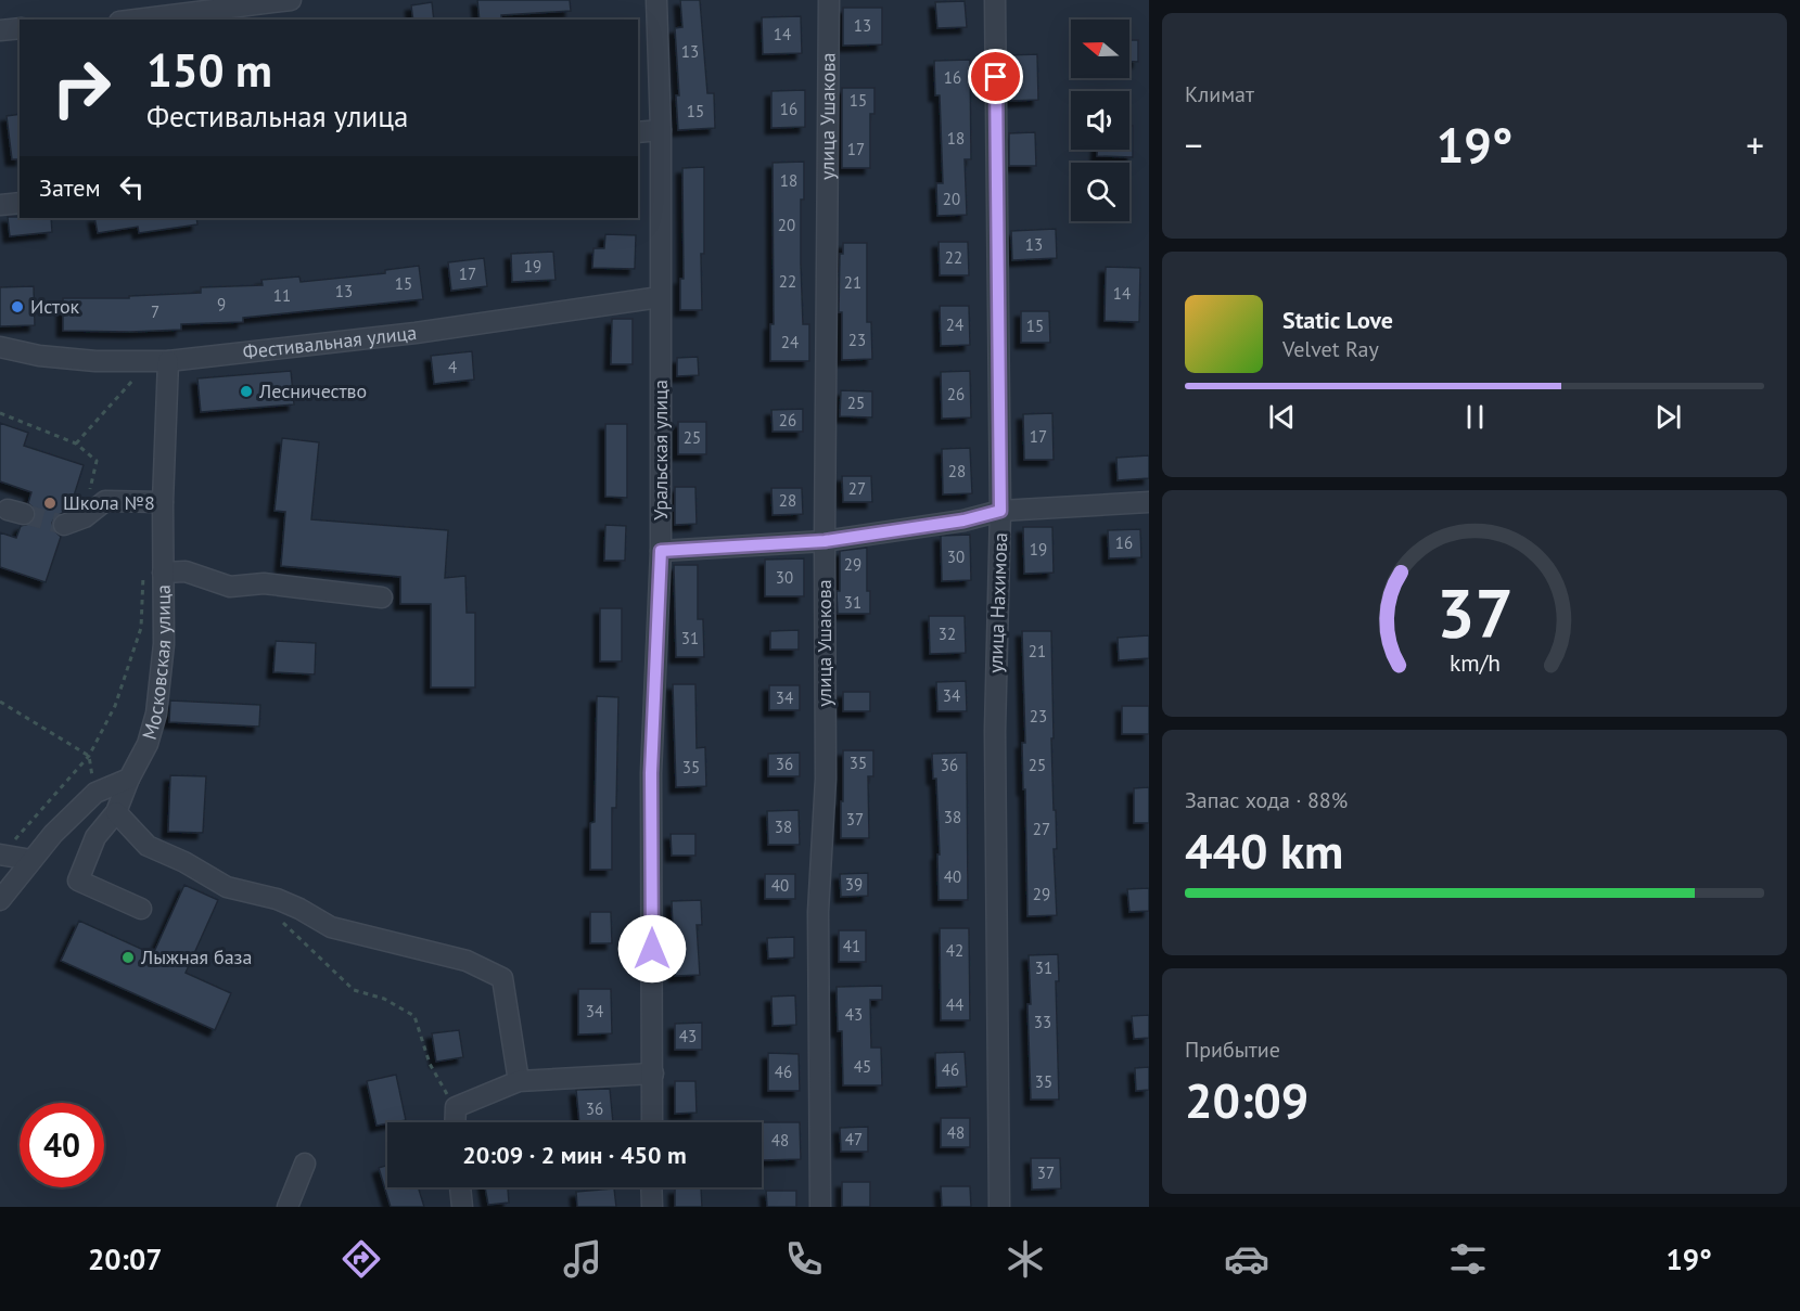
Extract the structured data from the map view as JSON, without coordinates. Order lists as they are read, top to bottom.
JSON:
{
  "streets": {
    "street": [
      "улица Ушакова",
      "Фестивальная улица",
      "Уральская улица",
      "улица Нахимова",
      "Московская улица"
    ]
  },
  "crossings": [
    ["Фестивальная улица", "Уральская улица"],
    ["Фестивальная улица", "Московская улица"]
  ],
  "places": [
    "Исток",
    "Лесничество",
    "Школа №8",
    "Лыжная база"
  ],
  "house_numbers": [
    "13",
    "14",
    "13",
    "16",
    "15",
    "16",
    "15",
    "18",
    "17",
    "18",
    "20",
    "20",
    "13",
    "22",
    "19",
    "17",
    "22",
    "21",
    "15",
    "13",
    "14",
    "11",
    "9",
    "7",
    "24",
    "15",
    "23",
    "24",
    "4",
    "26",
    "25",
    "26",
    "17",
    "25",
    "28",
    "27",
    "28",
    "16",
    "19",
    "30",
    "29",
    "30",
    "31",
    "32",
    "31",
    "21",
    "34",
    "34",
    "23",
    "35",
    "36",
    "36",
    "25",
    "35",
    "38",
    "37",
    "38",
    "27",
    "40",
    "39",
    "40",
    "29",
    "41",
    "42",
    "31",
    "44",
    "34",
    "43",
    "33",
    "43",
    "45",
    "46",
    "46",
    "35",
    "36",
    "48",
    "47",
    "48",
    "37"
  ],
  "north": "left",
  "page": {
    "tile": [
      "Климат",
      ["Запас хода · 88%", "440 km"],
      ["Прибытие", "20:09"]
    ],
    "turn": ["150 m", "Фестивальная улица"],
    "heat": ["−", "19°", "+"],
    "then": "Затем",
    "song": ["Static Love", "Velvet Ray"],
    "limit": "40",
    "trip": "20:09 · 2 мин · 450 m",
    "tabs": ["20:07", "19°"],
    "gauge": ["37", "km/h"]
  }
}
